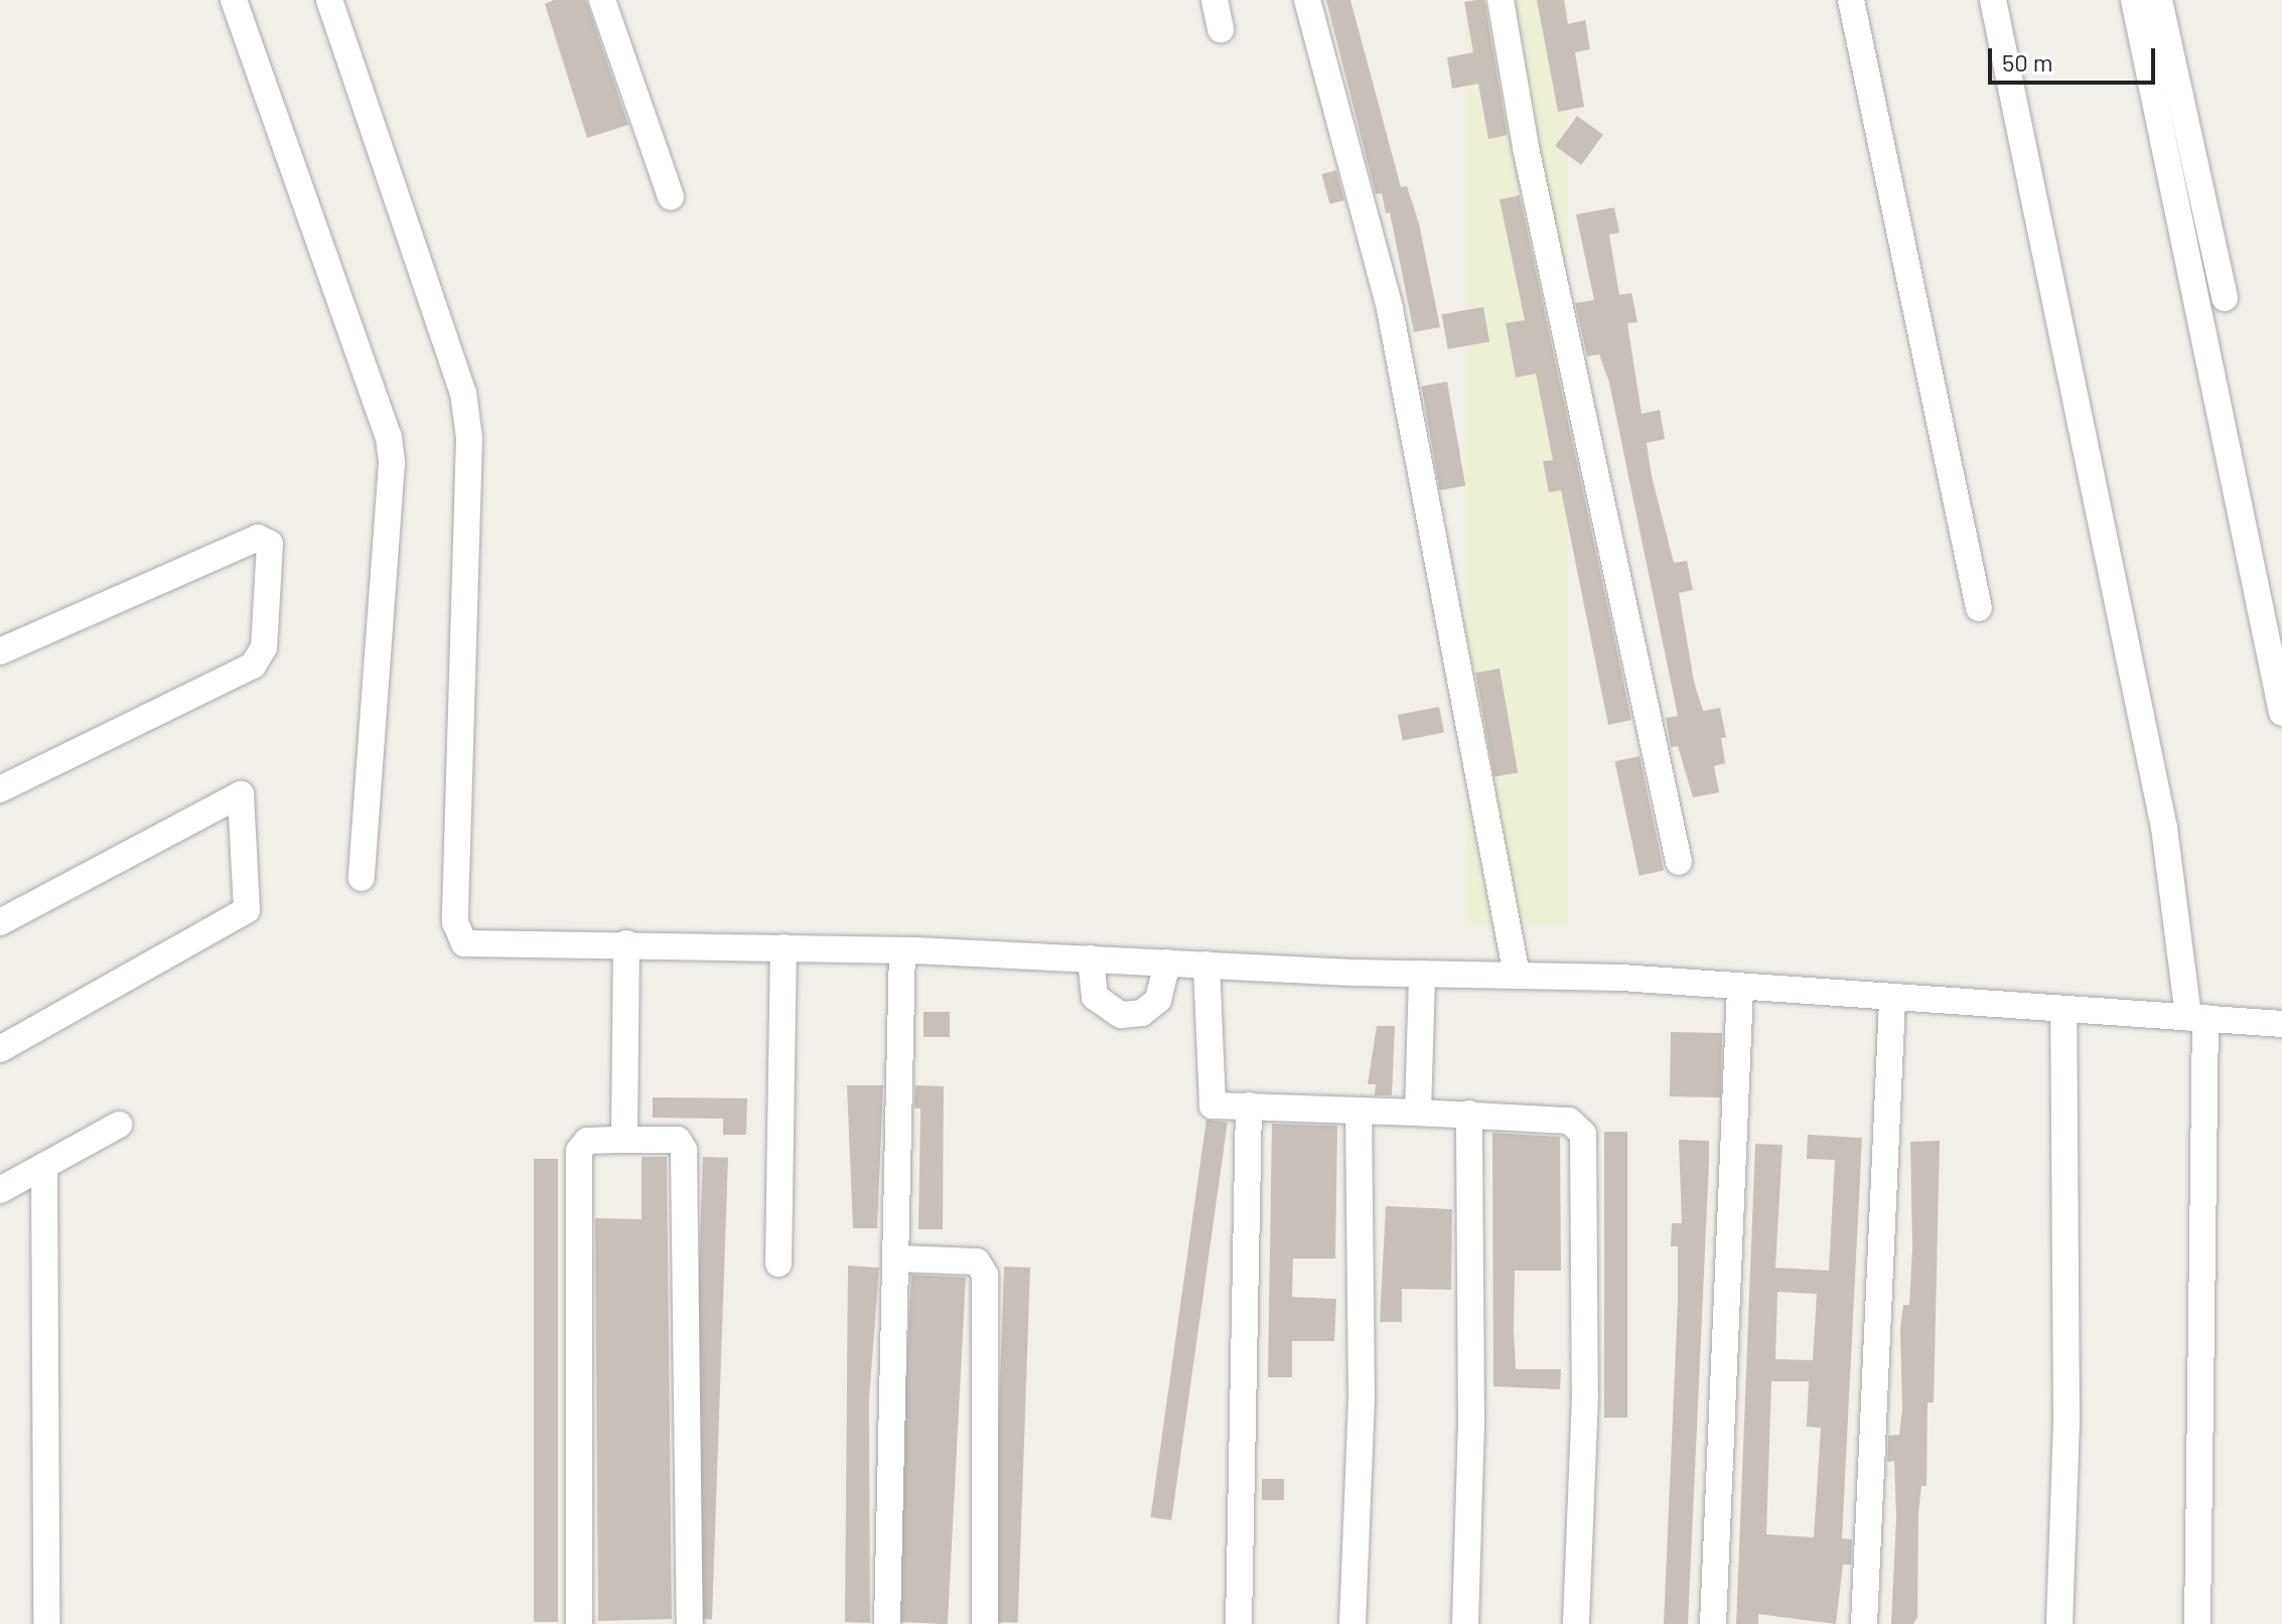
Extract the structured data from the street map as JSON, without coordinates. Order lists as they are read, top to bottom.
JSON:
{
  "scale_bar": "50 m"
}
